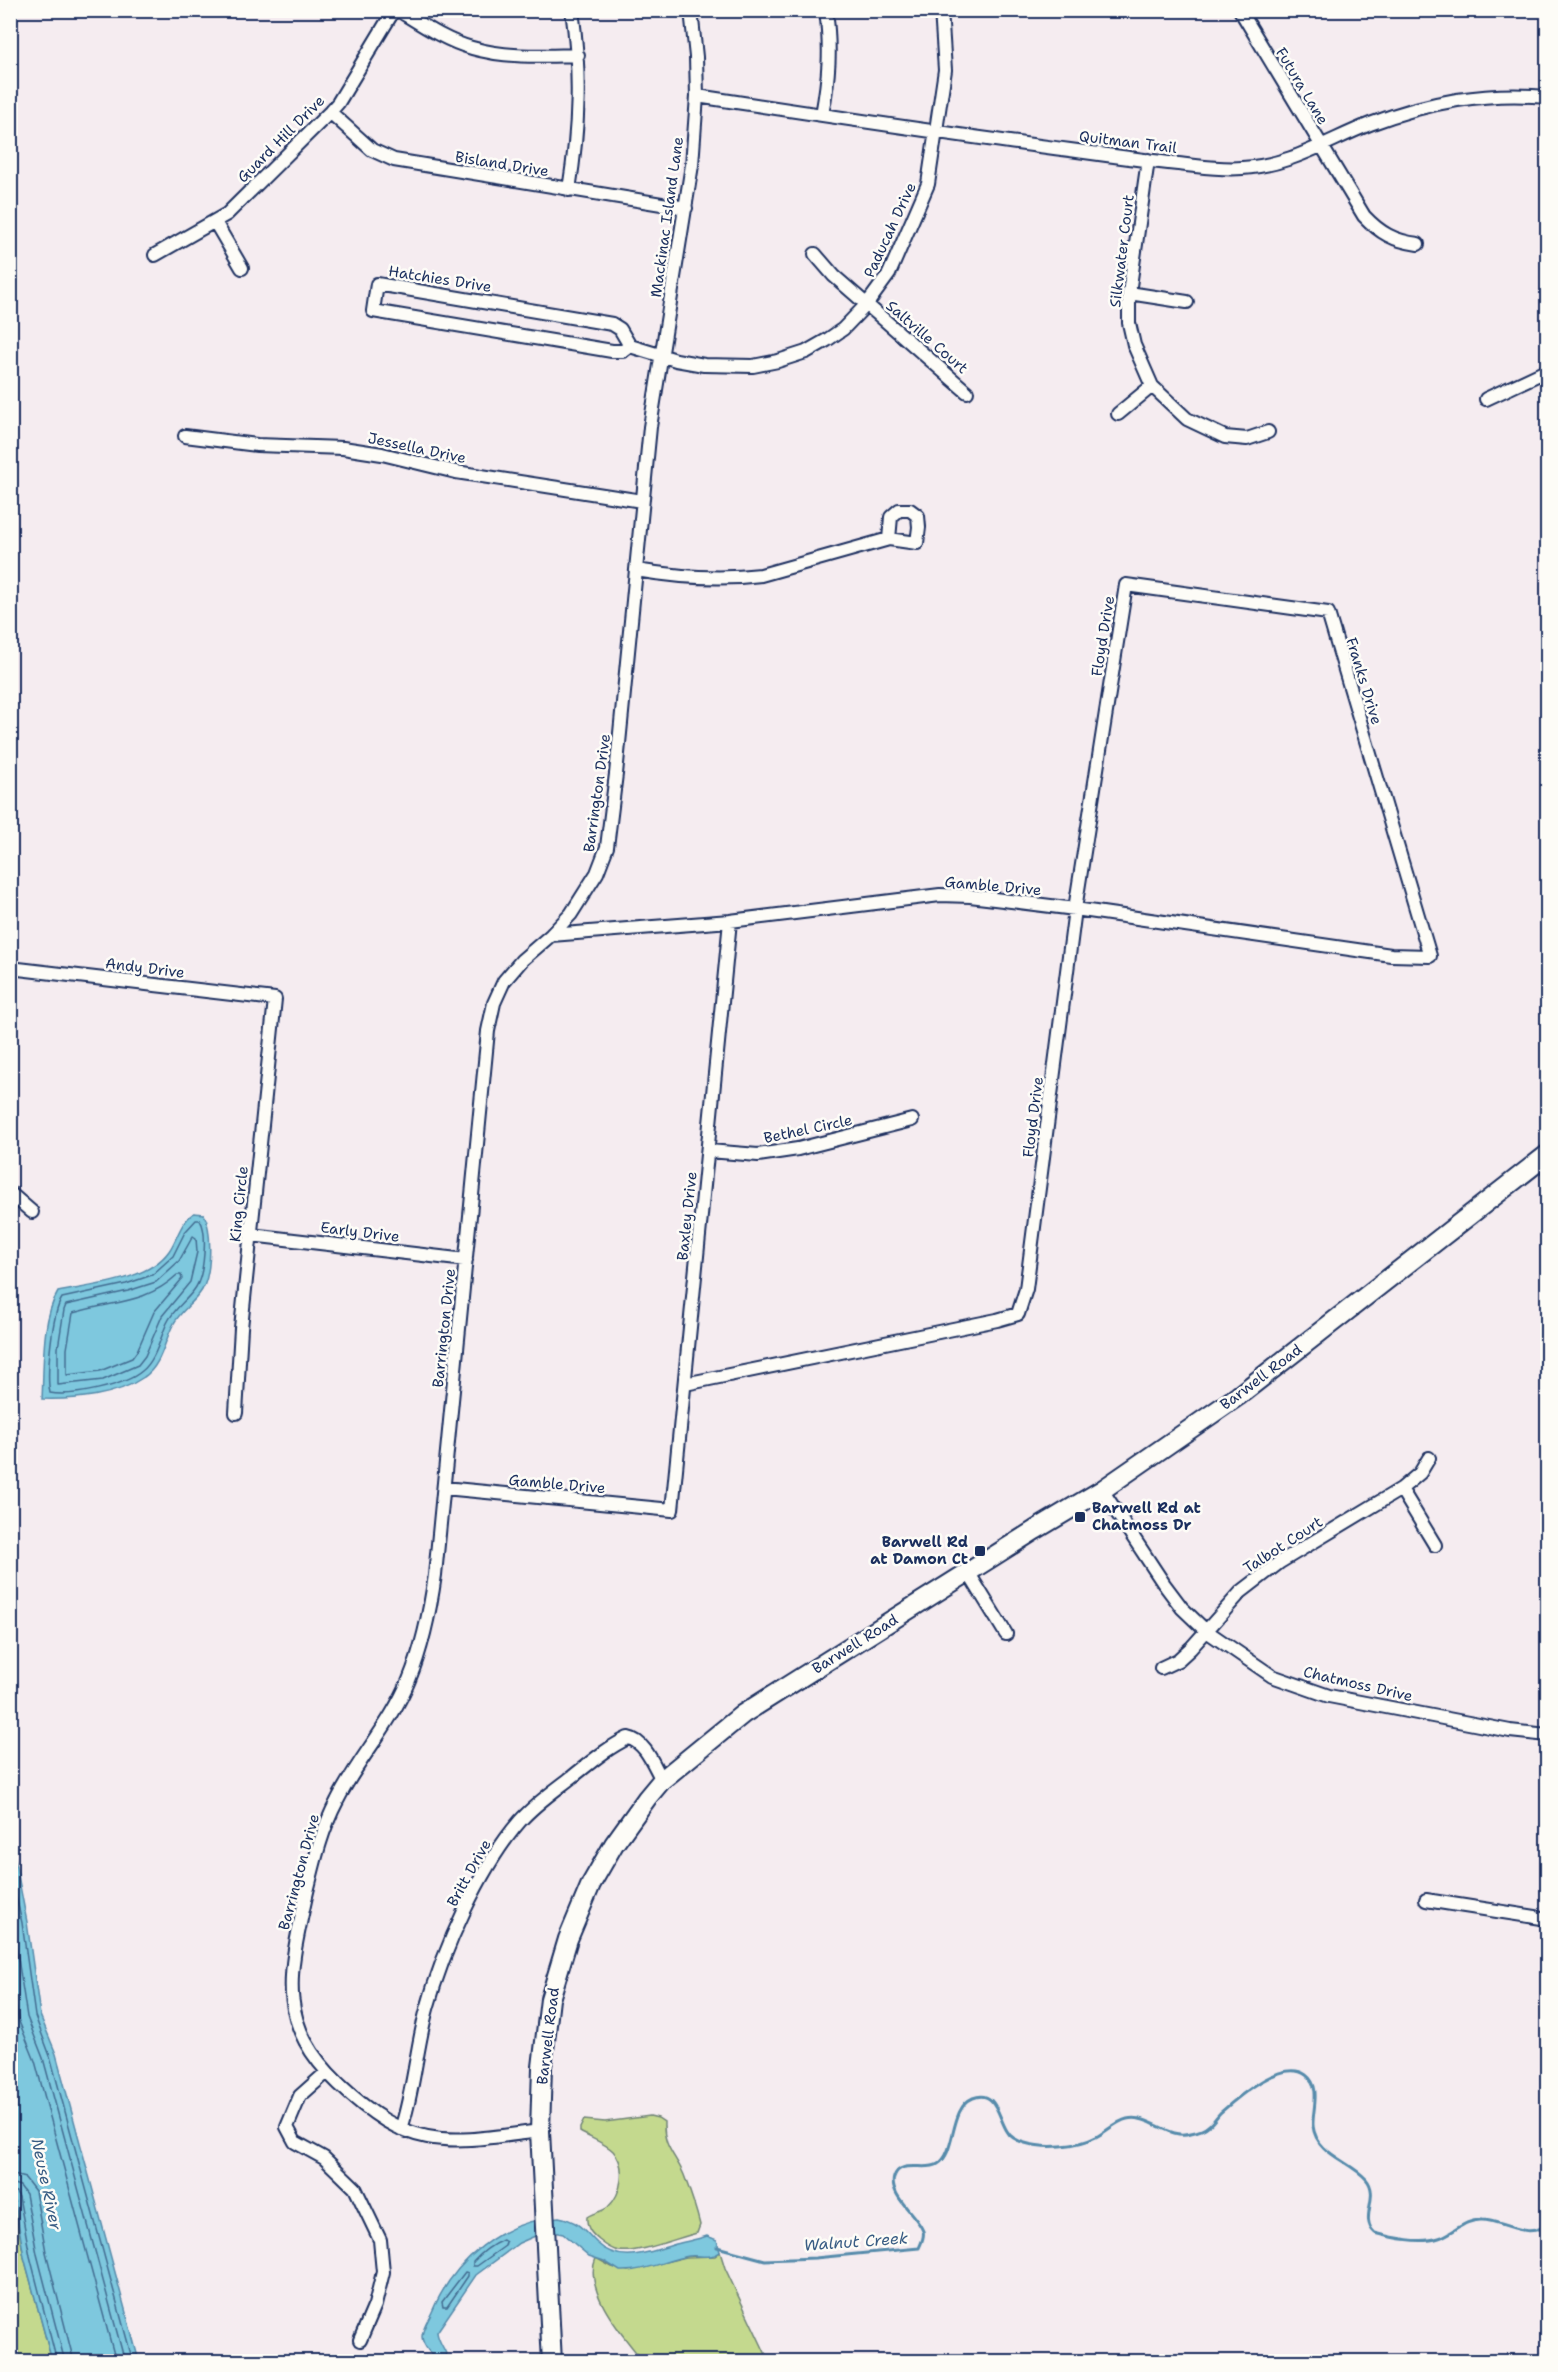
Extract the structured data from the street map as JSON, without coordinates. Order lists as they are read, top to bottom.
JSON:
{
  "streets": {
    "street": [
      "Futura Lane",
      "Guard Hill Drive",
      "Quitman Trail",
      "Bisland Drive",
      "Mackinac Island Lane",
      "Paducah Drive",
      "Silkwater Court",
      "Hatchies Drive",
      "Saltville Court",
      "Jessella Drive",
      "Floyd Drive",
      "Franks Drive",
      "Barrington Drive",
      "Gamble Drive",
      "Andy Drive",
      "Bethel Circle",
      "King Circle",
      "Baxley Drive",
      "Early Drive",
      "Barwell Road",
      "Talbot Court",
      "Chatmoss Drive",
      "Britt Drive"
    ]
  },
  "crossings": [
    ["Futura Lane", "Quitman Trail"],
    ["Guard Hill Drive", "Bisland Drive"],
    ["Quitman Trail", "Mackinac Island Lane"],
    ["Quitman Trail", "Paducah Drive"],
    ["Quitman Trail", "Silkwater Court"],
    ["Bisland Drive", "Mackinac Island Lane"],
    ["Mackinac Island Lane", "Paducah Drive"],
    ["Mackinac Island Lane", "Hatchies Drive"],
    ["Mackinac Island Lane", "Barrington Drive"],
    ["Paducah Drive", "Hatchies Drive"],
    ["Paducah Drive", "Saltville Court"],
    ["Paducah Drive", "Barrington Drive"],
    ["Hatchies Drive", "Barrington Drive"],
    ["Jessella Drive", "Barrington Drive"],
    ["Floyd Drive", "Franks Drive"],
    ["Floyd Drive", "Gamble Drive"],
    ["Floyd Drive", "Baxley Drive"],
    ["Franks Drive", "Gamble Drive"],
    ["Barrington Drive", "Gamble Drive"],
    ["Barrington Drive", "Early Drive"],
    ["Barrington Drive", "Barwell Road"],
    ["Barrington Drive", "Britt Drive"],
    ["Gamble Drive", "Baxley Drive"],
    ["Andy Drive", "King Circle"],
    ["Bethel Circle", "Baxley Drive"],
    ["King Circle", "Early Drive"],
    ["Barwell Road", "Chatmoss Drive"],
    ["Barwell Road", "Britt Drive"],
    ["Talbot Court", "Chatmoss Drive"]
  ],
  "water": ["Neuse River", "Walnut Creek"],
  "places": {
    "transit": ["Barwell Rd at Chatmoss Dr", "Barwell Rd at Damon Ct"]
  }
}
